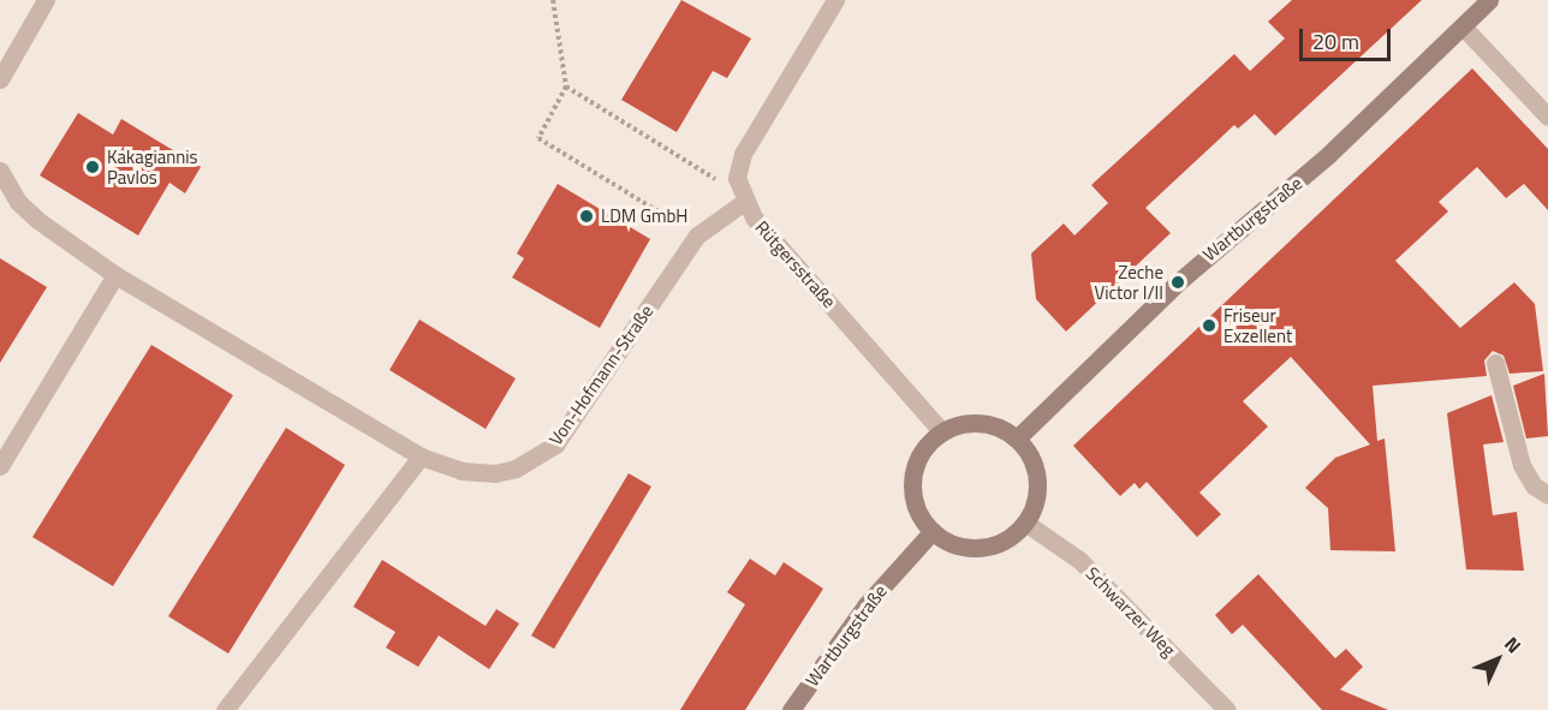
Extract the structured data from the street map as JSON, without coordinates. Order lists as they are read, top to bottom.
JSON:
{
  "streets": {
    "main road": ["Wartburgstraße"],
    "street": ["Rütgersstraße", "Von-Hofmann-Straße", "Schwarzer Weg"]
  },
  "crossings": [
    ["Wartburgstraße", "Rütgersstraße"],
    ["Wartburgstraße", "Schwarzer Weg"],
    ["Rütgersstraße", "Von-Hofmann-Straße"],
    ["Rütgersstraße", "Schwarzer Weg"]
  ],
  "places": [
    "Kakagiannis Pavlos",
    "LDM GmbH",
    "Zeche Victor I/II",
    "Friseur Exzellent"
  ],
  "scale_bar": "20 m",
  "north": "top right"
}
